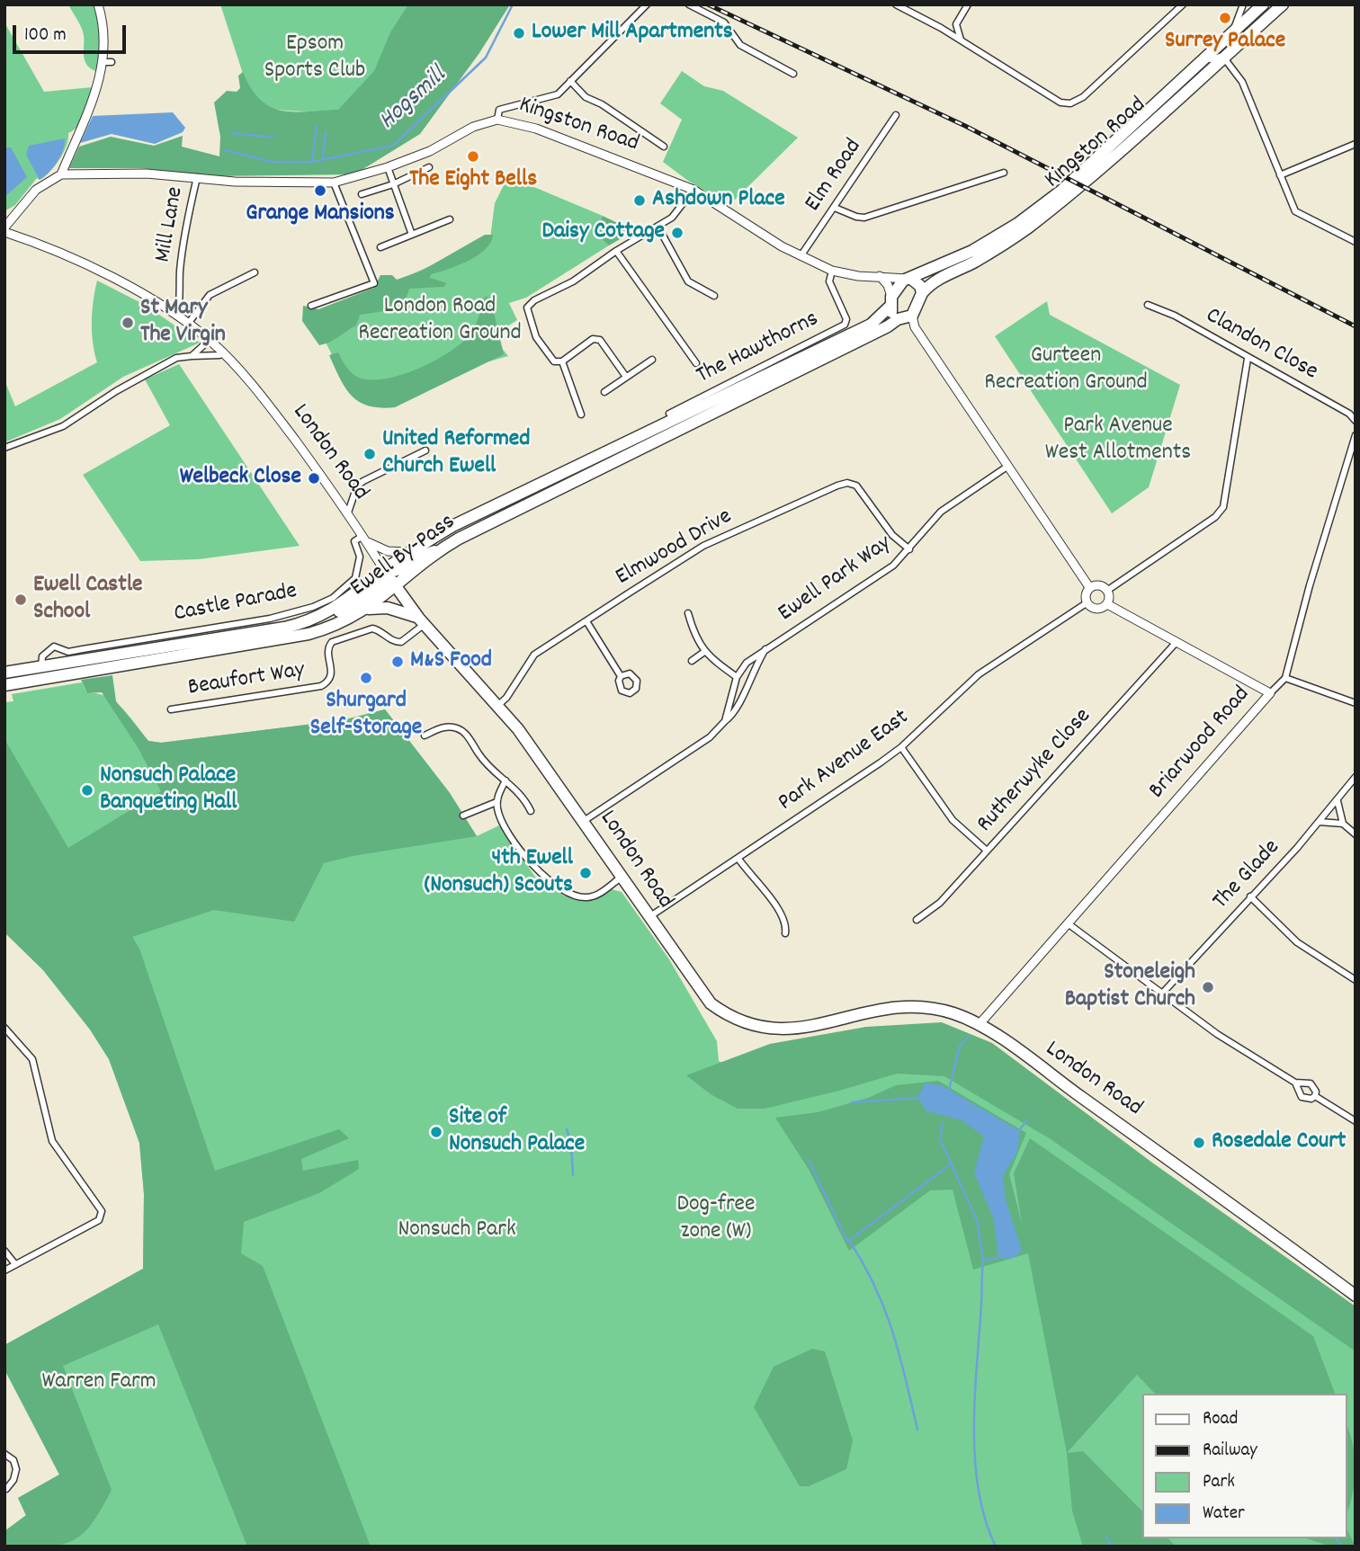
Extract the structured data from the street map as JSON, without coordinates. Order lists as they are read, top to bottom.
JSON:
{
  "streets": {
    "highway": ["Kingston Road", "London Road", "Ewell By-Pass"],
    "street": [
      "Elm Road",
      "Mill Lane",
      "Clandon Close",
      "The Hawthorns",
      "Elmwood Drive",
      "Ewell Park Way",
      "Castle Parade",
      "Beaufort Way",
      "Briarwood Road",
      "Park Avenue East",
      "Rutherwyke Close",
      "The Glade"
    ]
  },
  "crossings": [
    ["Kingston Road", "Elm Road"],
    ["Kingston Road", "Mill Lane"],
    ["Kingston Road", "The Hawthorns"],
    ["Kingston Road", "Ewell By-Pass"],
    ["Mill Lane", "London Road"],
    ["London Road", "Elmwood Drive"],
    ["London Road", "Ewell By-Pass"],
    ["London Road", "Ewell Park Way"],
    ["London Road", "Castle Parade"],
    ["London Road", "Beaufort Way"],
    ["London Road", "Briarwood Road"],
    ["London Road", "Park Avenue East"],
    ["Elmwood Drive", "Ewell Park Way"],
    ["Ewell By-Pass", "Castle Parade"]
  ],
  "water": ["Hogsmill"],
  "parks": [
    "Epsom Sports Club",
    "London Road Recreation Ground",
    "Gurteen Recreation Ground",
    "Park Avenue West Allotments",
    "Dog-free zone (W)",
    "Nonsuch Park",
    "Warren Farm"
  ],
  "places": [
    "Surrey Palace",
    "Lower Mill Apartments",
    "The Eight Bells",
    "Grange Mansions",
    "Ashdown Place",
    "Daisy Cottage",
    "St Mary The Virgin",
    "United Reformed Church Ewell",
    "Welbeck Close",
    "Ewell Castle School",
    "M&S Food",
    "Shurgard Self-Storage",
    "Nonsuch Palace Banqueting Hall",
    "4th Ewell (Nonsuch) Scouts",
    "Stoneleigh Baptist Church",
    "Site of Nonsuch Palace",
    "Rosedale Court"
  ],
  "legend": [
    "Road",
    "Railway",
    "Park",
    "Water"
  ],
  "scale_bar": "100 m"
}
